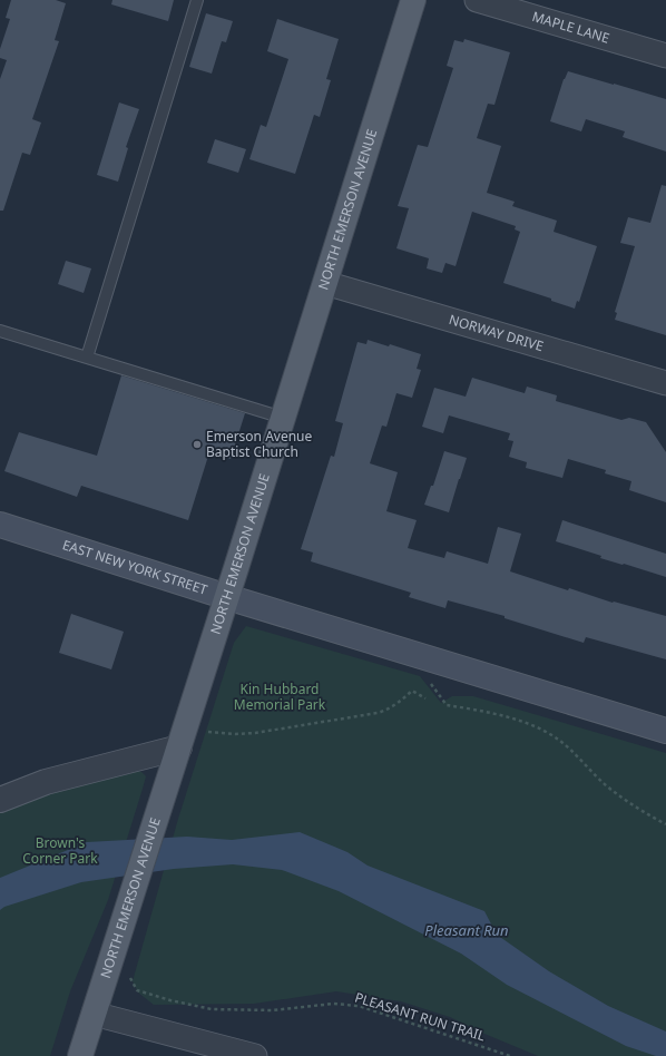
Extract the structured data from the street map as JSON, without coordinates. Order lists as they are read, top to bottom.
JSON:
{
  "streets": {
    "main road": ["NORTH EMERSON AVENUE", "EAST NEW YORK STREET"],
    "street": ["MAPLE LANE", "NORWAY DRIVE"],
    "path": ["PLEASANT RUN TRAIL"]
  },
  "crossings": [
    ["NORTH EMERSON AVENUE", "NORWAY DRIVE"],
    ["NORTH EMERSON AVENUE", "EAST NEW YORK STREET"]
  ],
  "water": ["Pleasant Run"],
  "parks": ["Kin Hubbard Memorial Park", "Brown's Corner Park"],
  "places": ["Emerson Avenue Baptist Church"]
}
